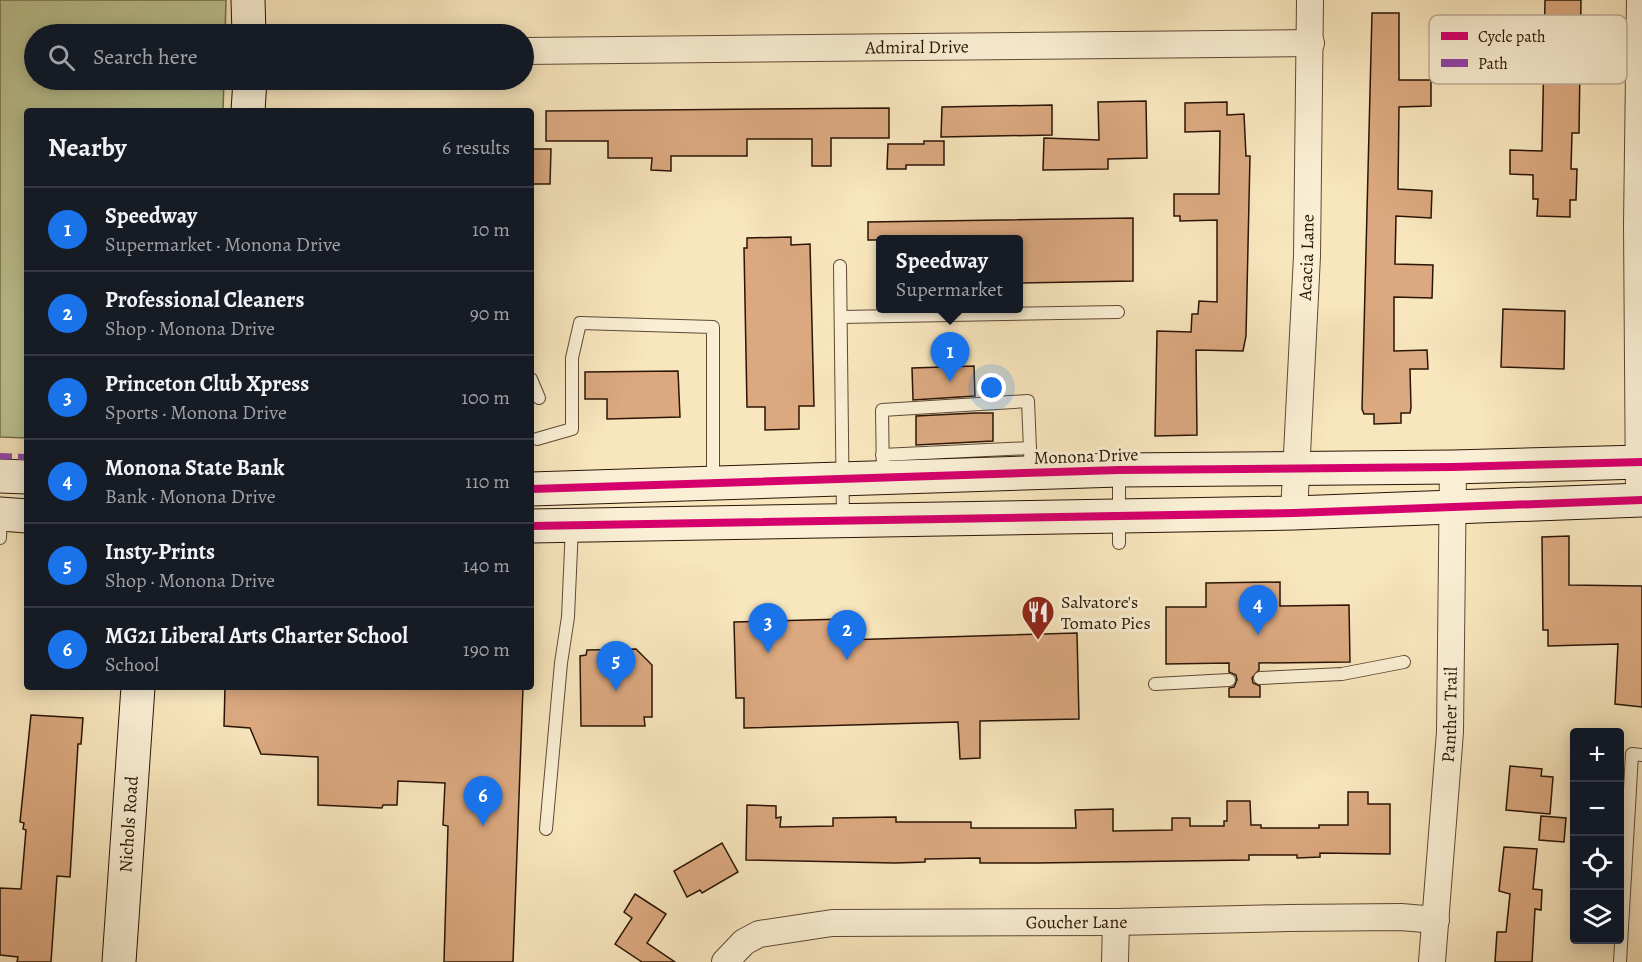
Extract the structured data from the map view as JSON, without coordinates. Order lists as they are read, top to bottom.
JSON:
{
  "streets": {
    "street": [
      "Admiral Drive",
      "Acacia Lane",
      "Monona Drive",
      "Panther Trail",
      "Nichols Road",
      "Goucher Lane"
    ]
  },
  "crossings": [
    ["Admiral Drive", "Acacia Lane"],
    ["Acacia Lane", "Monona Drive"],
    ["Monona Drive", "Panther Trail"],
    ["Panther Trail", "Goucher Lane"]
  ],
  "places": {
    "restaurant": ["Salvatore's Tomato Pies"]
  },
  "legend": ["Cycle path", "Path"],
  "page": {
    "search": "Search here",
    "heading": ["Nearby", "6 results"],
    "list": [
      {
        "mark": "1",
        "name": "Speedway",
        "note": "Supermarket · Monona Drive",
        "value": "10 m"
      },
      {
        "mark": "2",
        "name": "Professional Cleaners",
        "note": "Shop · Monona Drive",
        "value": "90 m"
      },
      {
        "mark": "3",
        "name": "Princeton Club Xpress",
        "note": "Sports · Monona Drive",
        "value": "100 m"
      },
      {
        "mark": "4",
        "name": "Monona State Bank",
        "note": "Bank · Monona Drive",
        "value": "110 m"
      },
      {
        "mark": "5",
        "name": "Insty-Prints",
        "note": "Shop · Monona Drive",
        "value": "140 m"
      },
      {
        "mark": "6",
        "name": "MG21 Liberal Arts Charter School",
        "note": "School",
        "value": "190 m"
      }
    ],
    "popup": ["Speedway", "Supermarket"],
    "pins": [
      "1",
      "4",
      "3",
      "2",
      "5",
      "6"
    ],
    "map_buttons": ["+", "−"]
  }
}
